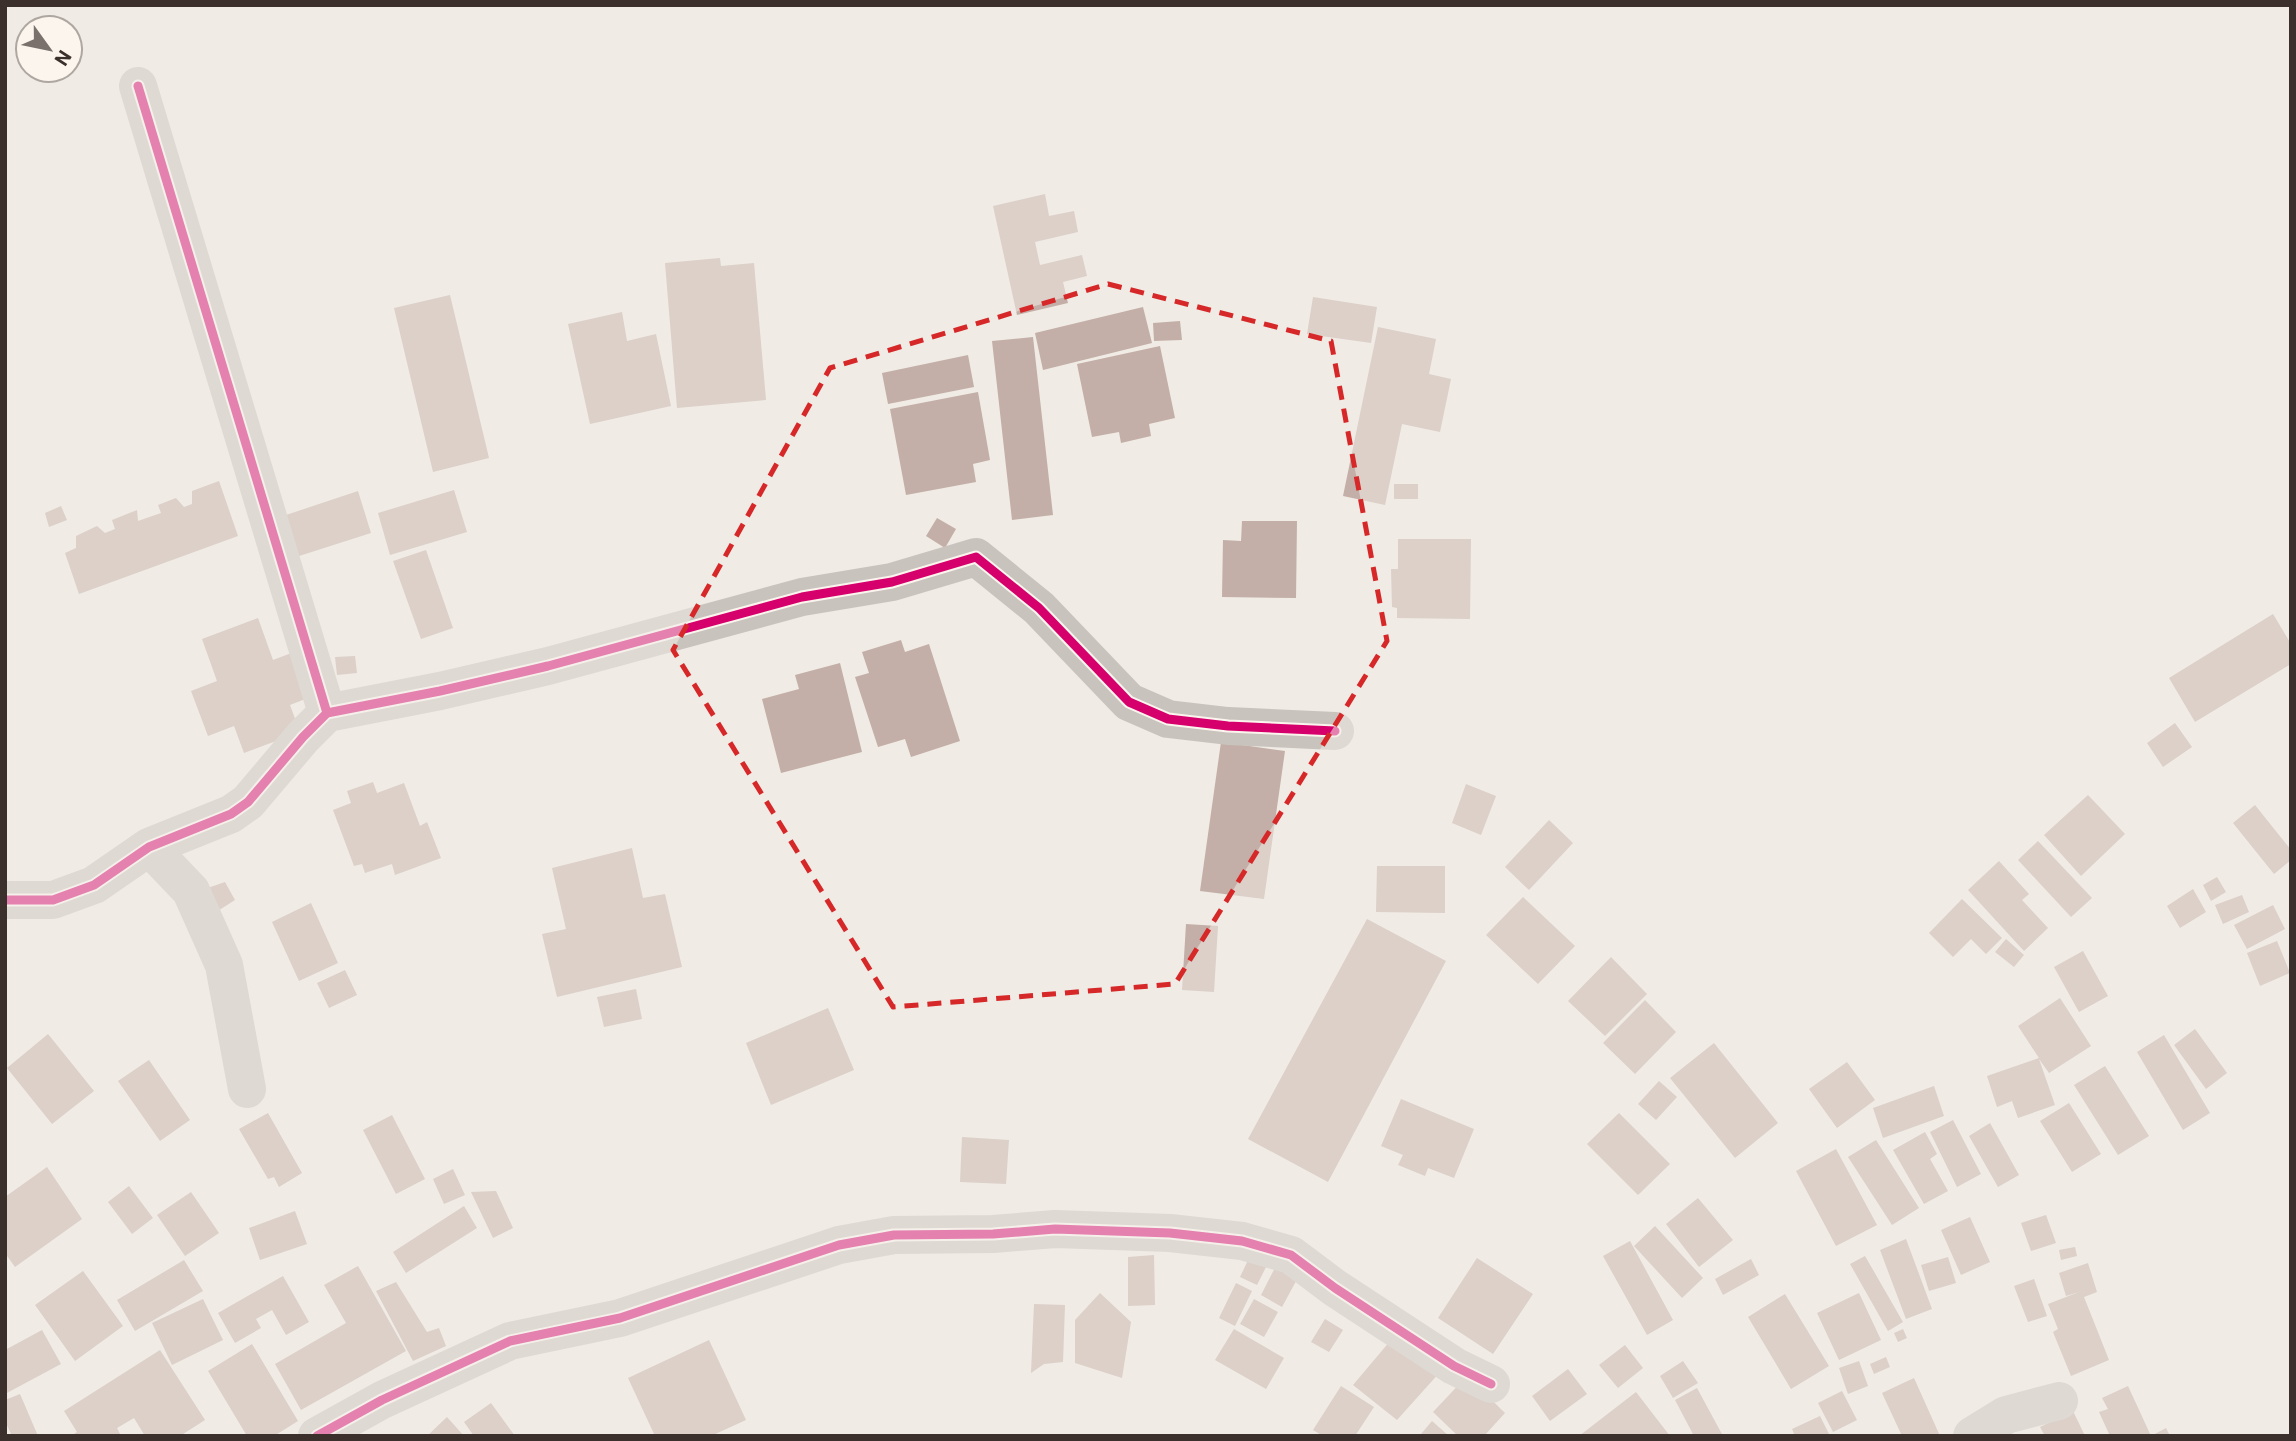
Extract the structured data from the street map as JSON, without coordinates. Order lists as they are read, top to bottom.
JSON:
{
  "north": "bottom right"
}
